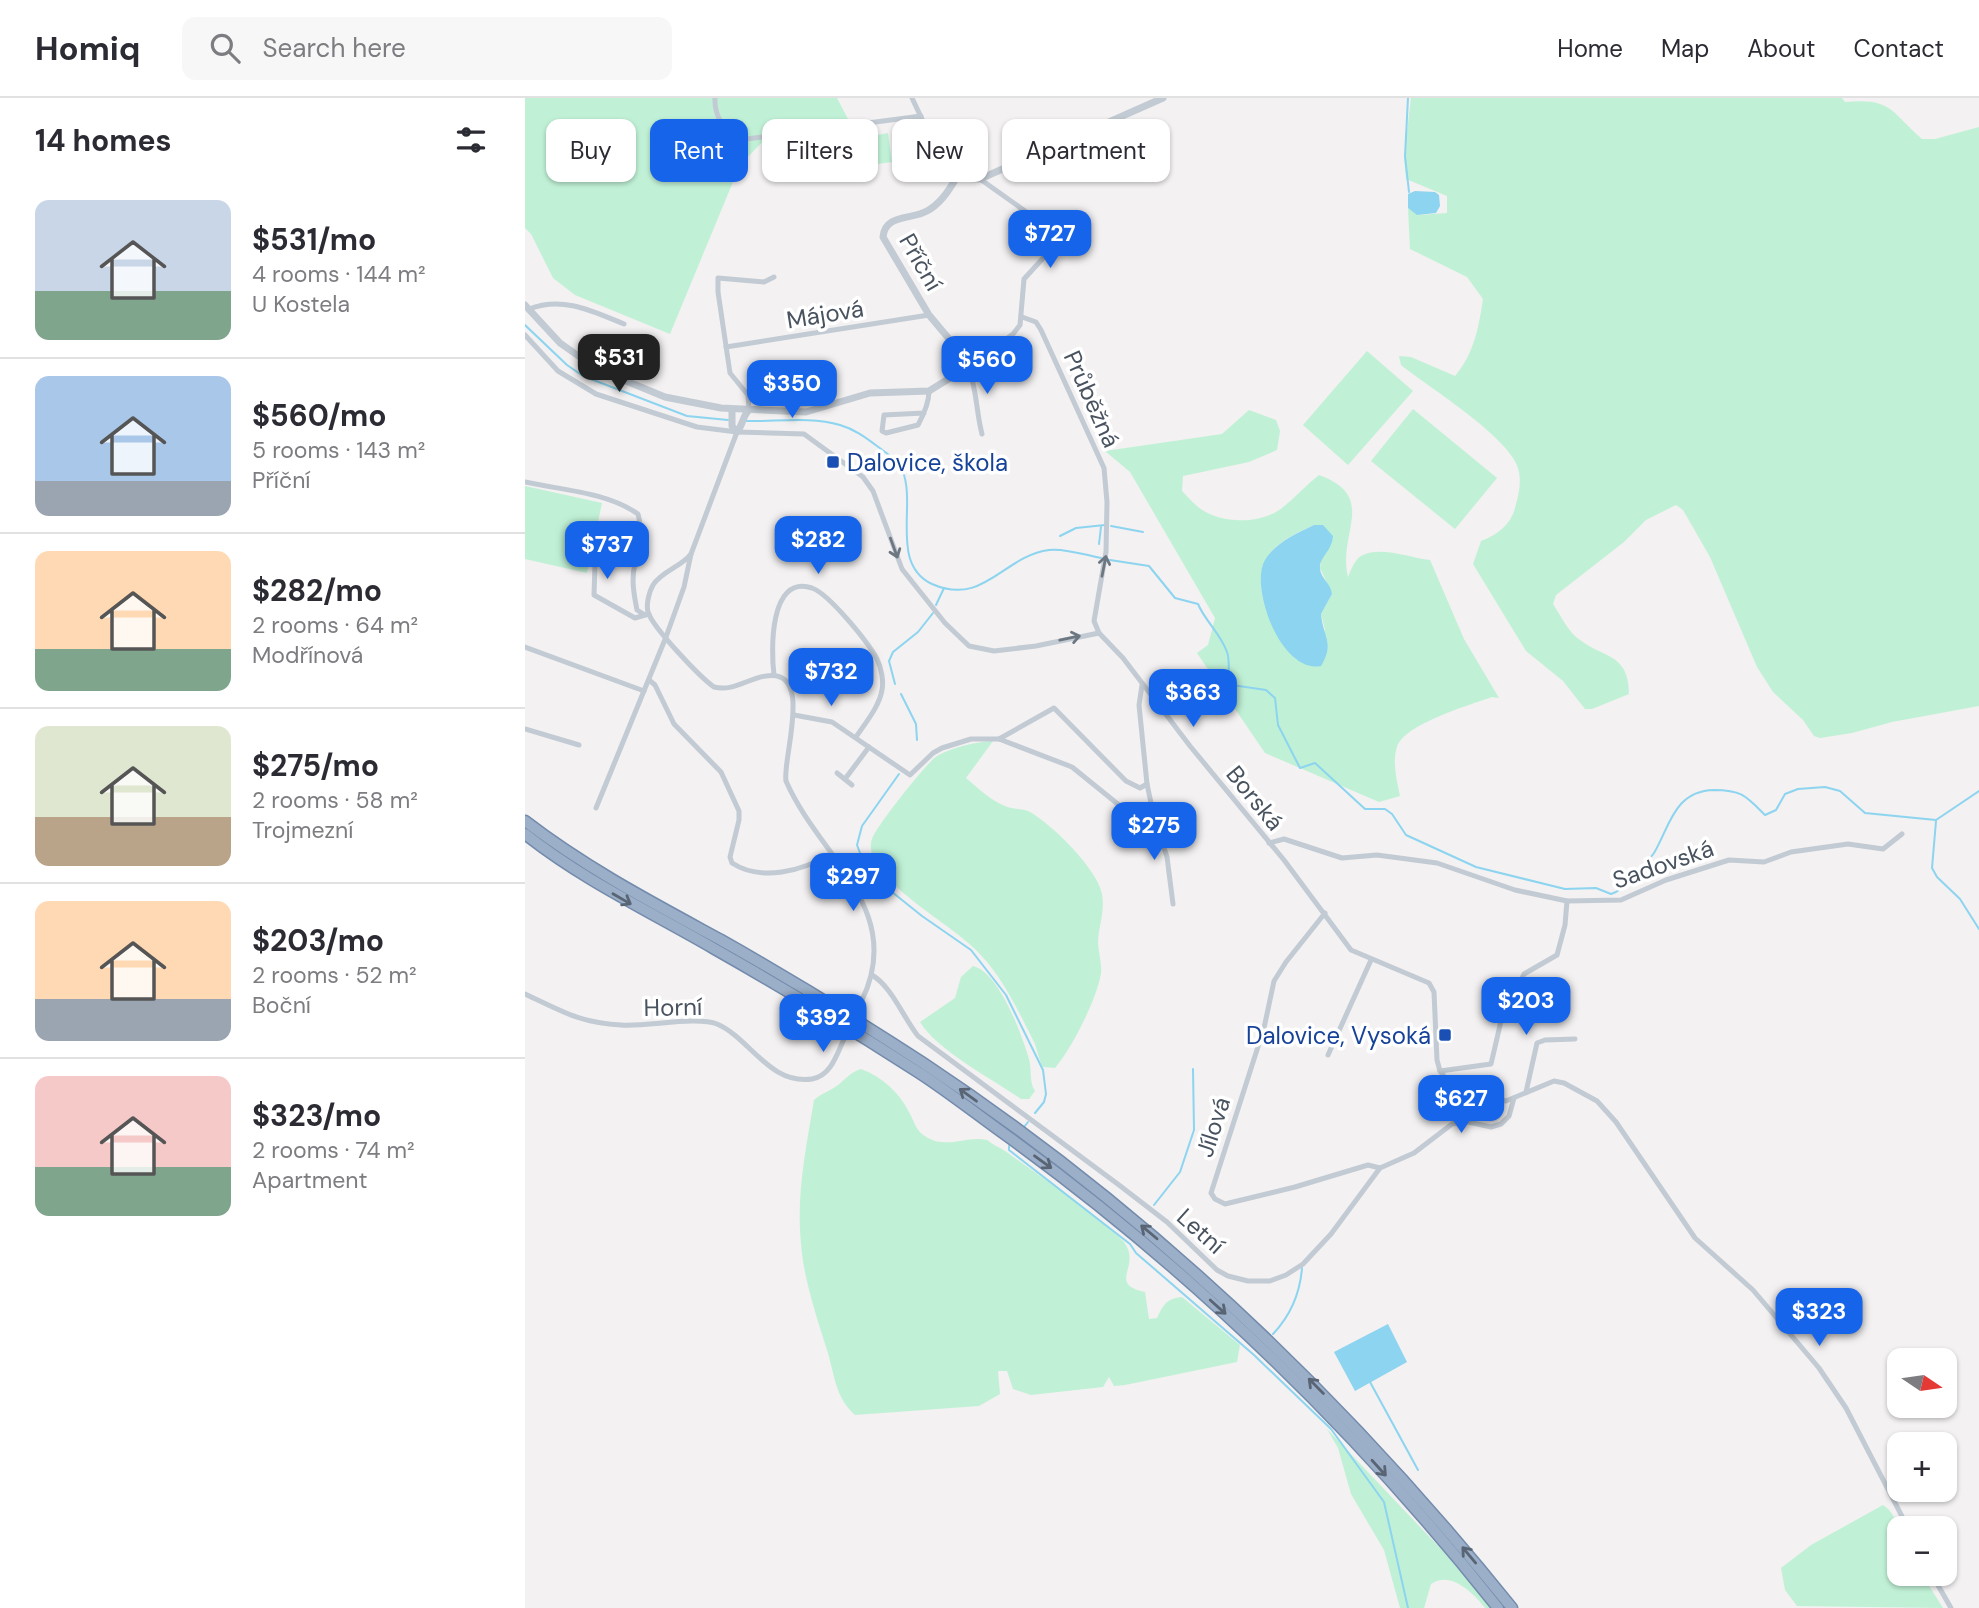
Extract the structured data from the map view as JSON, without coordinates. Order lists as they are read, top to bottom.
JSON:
{
  "streets": {
    "street": [
      "Příční",
      "Májová",
      "Průběžná",
      "Borská",
      "Sadovská",
      "Horní",
      "Jílová",
      "Letní"
    ]
  },
  "crossings": [
    ["Příční", "Májová"],
    ["Průběžná", "Borská"],
    ["Borská", "Sadovská"],
    ["Borská", "Jílová"],
    ["Horní", "Letní"],
    ["Jílová", "Letní"]
  ],
  "one_way": ["Průběžná"],
  "places": {
    "transit": ["Dalovice, škola", "Dalovice, Vysoká"]
  },
  "north": "right",
  "page": {
    "header": "Homiq",
    "search": "Search here",
    "nav": [
      "Home",
      "Map",
      "About",
      "Contact"
    ],
    "heading": "14 homes",
    "chip": [
      "Buy",
      "Rent",
      "Filters",
      "New",
      "Apartment"
    ],
    "list": [
      {
        "name": "$531/mo",
        "note": "4 rooms · 144 m² · U Kostela"
      },
      {
        "name": "$560/mo",
        "note": "5 rooms · 143 m² · Příční"
      },
      {
        "name": "$282/mo",
        "note": "2 rooms · 64 m² · Modřínová"
      },
      {
        "name": "$275/mo",
        "note": "2 rooms · 58 m² · Trojmezní"
      },
      {
        "name": "$203/mo",
        "note": "2 rooms · 52 m² · Boční"
      },
      {
        "name": "$323/mo",
        "note": "2 rooms · 74 m² · Apartment"
      }
    ],
    "price": [
      "$727",
      "$531",
      "$560",
      "$350",
      "$282",
      "$737",
      "$732",
      "$363",
      "$275",
      "$297",
      "$203",
      "$392",
      "$627",
      "$323"
    ],
    "map_buttons": ["+", "−"]
  }
}
